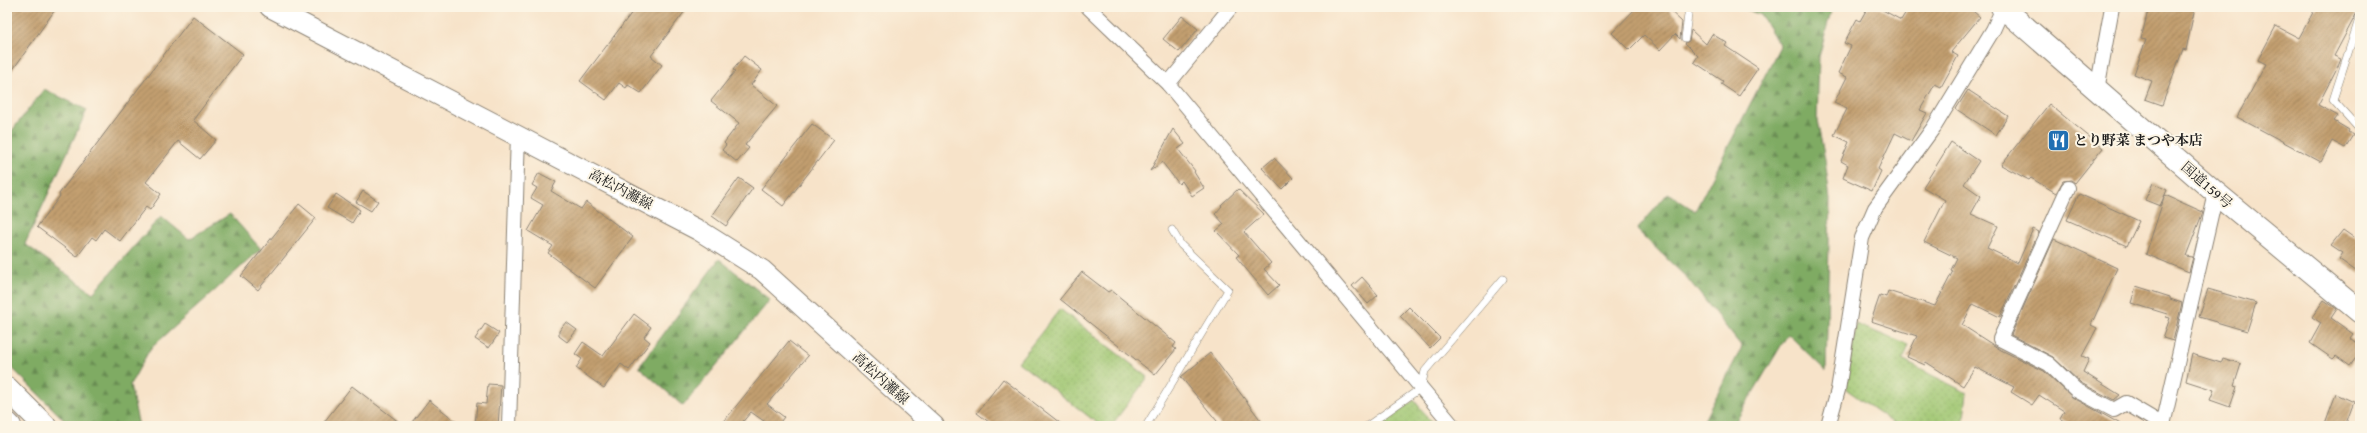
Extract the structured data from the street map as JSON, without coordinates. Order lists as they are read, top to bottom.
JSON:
{
  "streets": {
    "highway": ["国道159号"],
    "main road": ["高松内灘線"]
  },
  "places": {
    "restaurant": ["とり野菜 まつや本店"]
  }
}
